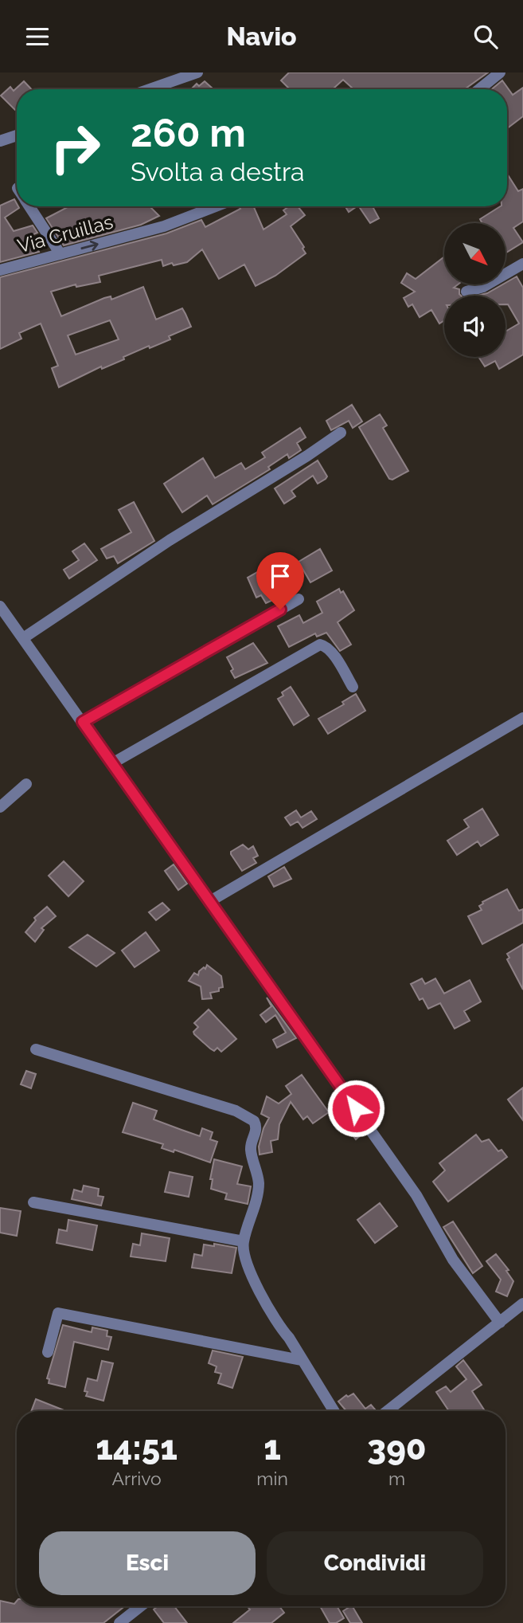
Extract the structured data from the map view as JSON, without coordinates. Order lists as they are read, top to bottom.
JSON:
{
  "streets": {
    "street": ["Via Cruillas"]
  },
  "one_way": ["Via Cruillas"],
  "north": "bottom right",
  "page": {
    "header": "Navio",
    "turn": ["260 m", "Svolta a destra"],
    "eta": [
      "14:51",
      "Arrivo",
      "1",
      "min",
      "390",
      "m"
    ],
    "buttons": ["Esci", "Condividi"]
  }
}
